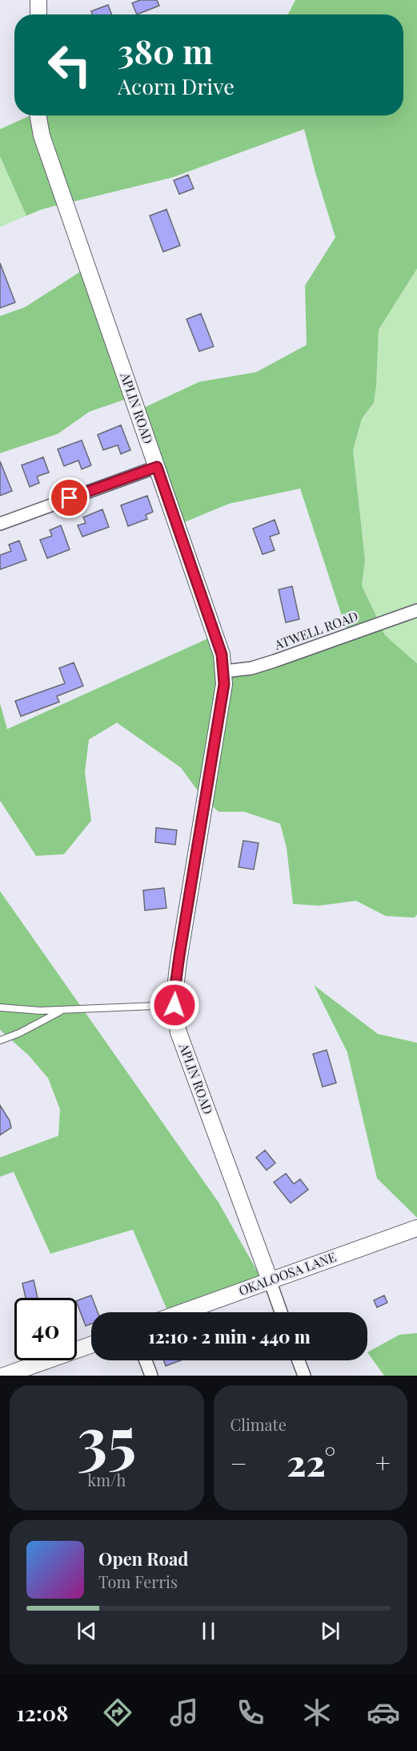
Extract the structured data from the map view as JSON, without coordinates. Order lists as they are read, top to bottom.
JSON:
{
  "streets": {
    "street": ["APLIN ROAD", "ATWELL ROAD", "OKALOOSA LANE"]
  },
  "crossings": [
    ["APLIN ROAD", "ATWELL ROAD"],
    ["APLIN ROAD", "OKALOOSA LANE"]
  ],
  "page": {
    "turn": ["380 m", "Acorn Drive"],
    "limit": "40",
    "trip": "12:10 · 2 min · 440 m",
    "tile": [
      ["35", "km/h"],
      "Climate"
    ],
    "heat": ["−", "22°", "+"],
    "song": ["Open Road", "Tom Ferris"],
    "tabs": "12:08"
  }
}
